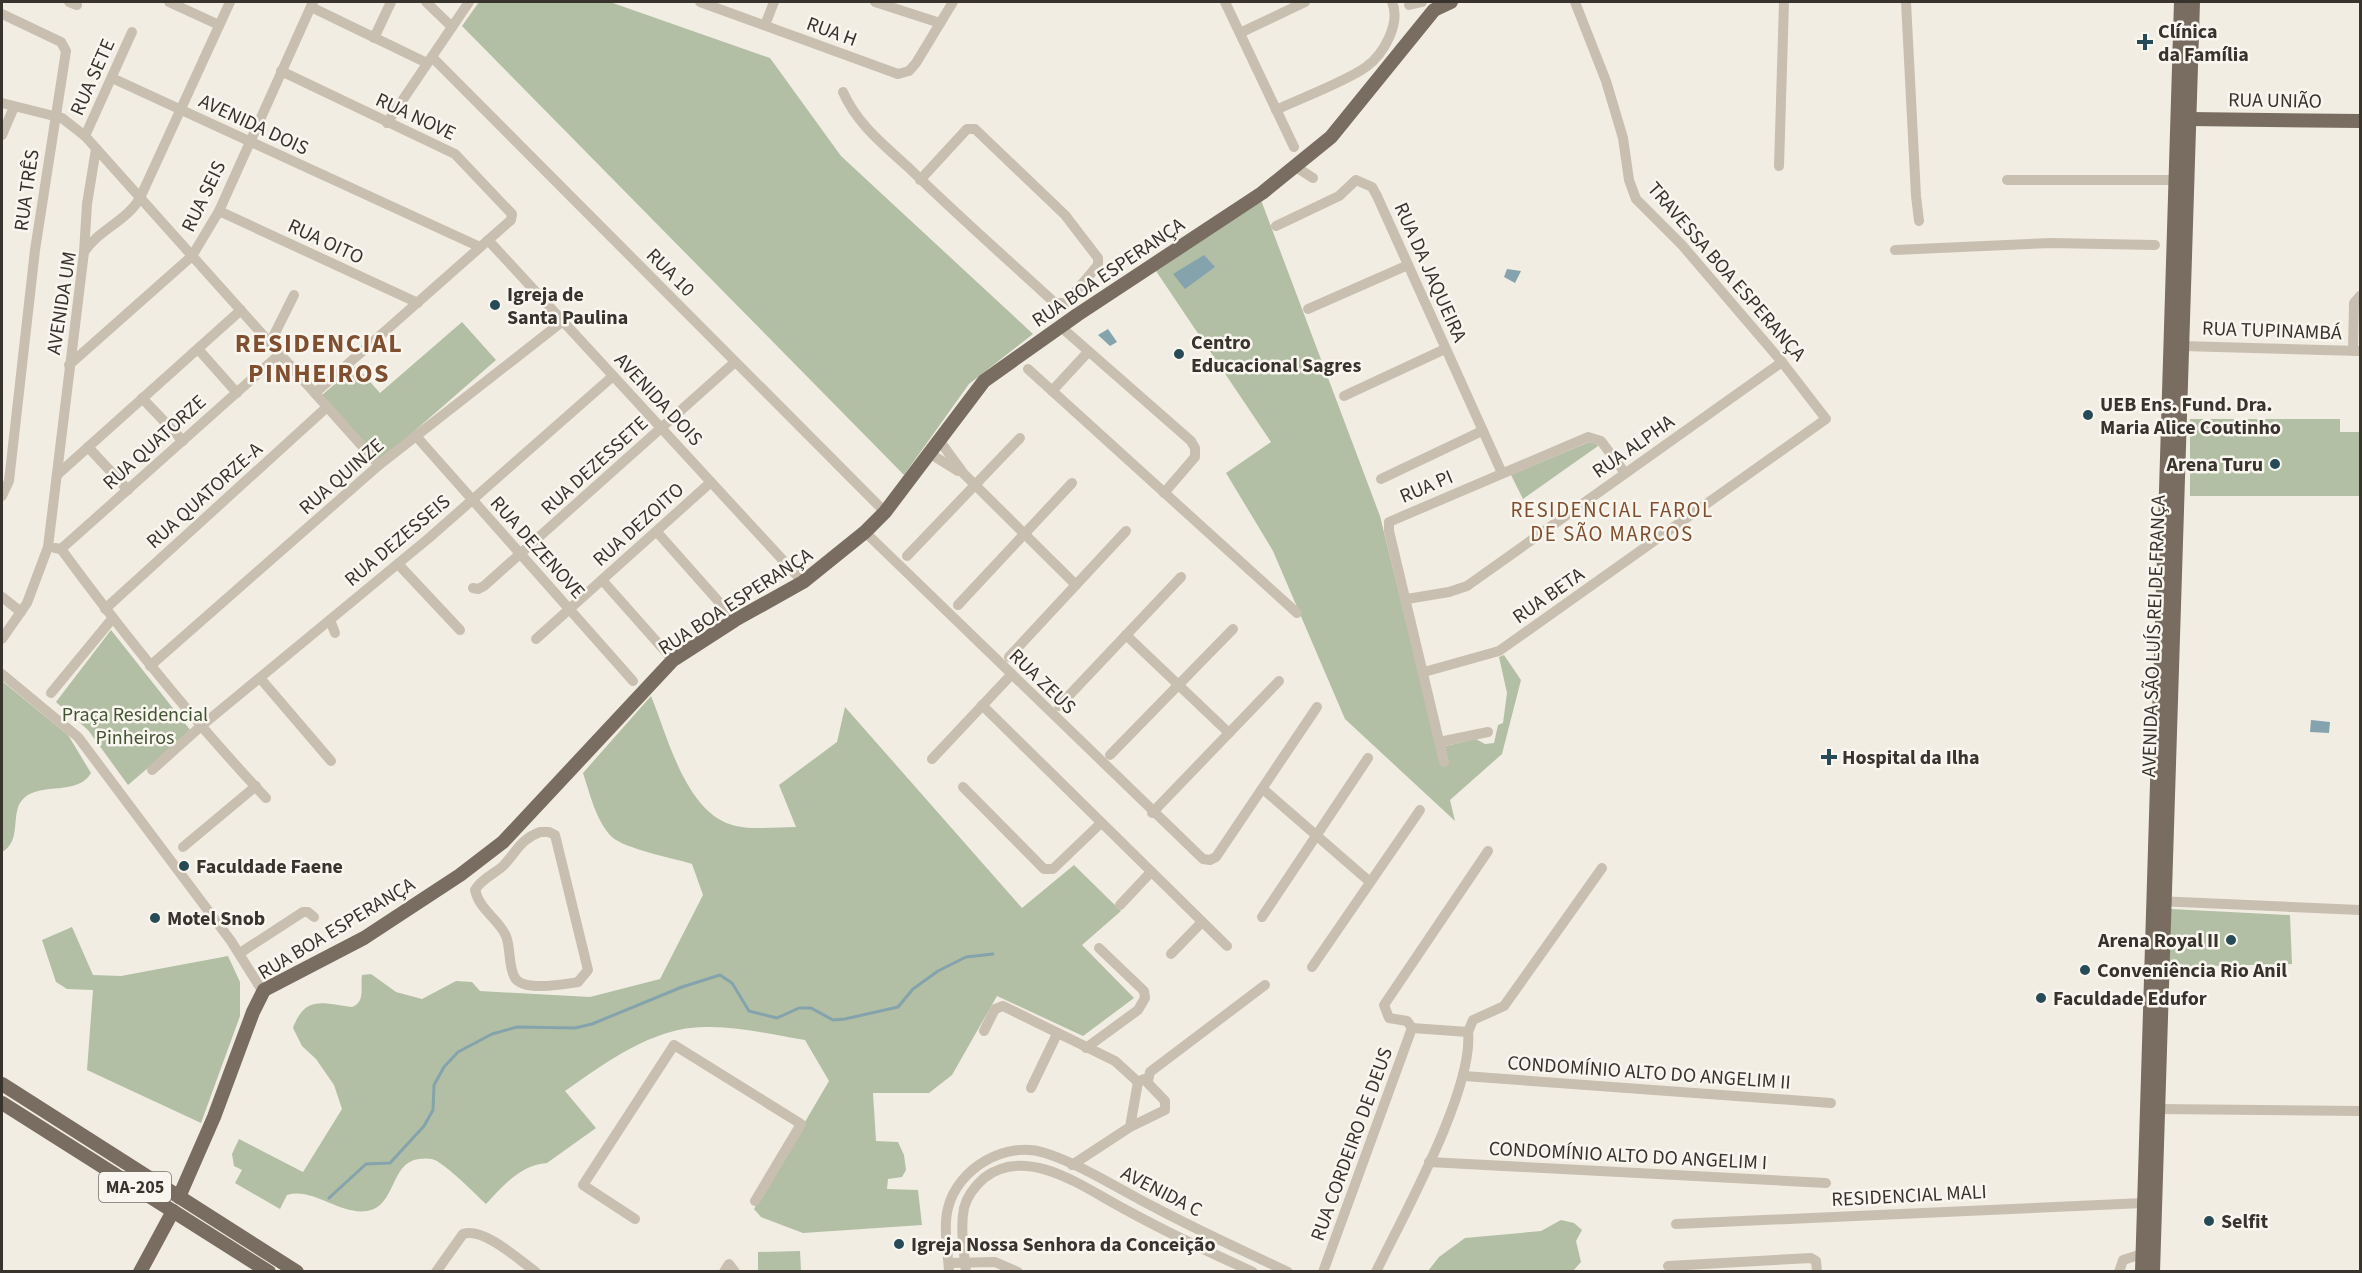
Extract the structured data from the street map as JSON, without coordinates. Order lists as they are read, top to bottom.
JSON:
{
  "streets": {
    "main road": [
      "RUA UNIÃO",
      "RUA BOA ESPERANÇA",
      "AVENIDA SÃO LUÍS REI DE FRANÇA",
      "MA-205"
    ],
    "street": [
      "RUA H",
      "RUA SETE",
      "RUA NOVE",
      "AVENIDA DOIS",
      "RUA TRÊS",
      "RUA SEIS",
      "RUA OITO",
      "TRAVESSA BOA ESPERANÇA",
      "RUA 10",
      "RUA DA JAQUEIRA",
      "AVENIDA UM",
      "RUA TUPINAMBÁ",
      "RUA QUATORZE",
      "RUA ALPHA",
      "RUA DEZESSETE",
      "RUA QUINZE",
      "RUA PI",
      "RUA QUATORZE-A",
      "RUA DEZOITO",
      "RUA DEZESSEIS",
      "RUA DEZENOVE",
      "RUA BETA",
      "RUA ZEUS",
      "CONDOMÍNIO ALTO DO ANGELIM II",
      "RUA CORDEIRO DE DEUS",
      "CONDOMÍNIO ALTO DO ANGELIM I",
      "AVENIDA C",
      "RESIDENCIAL MALI"
    ]
  },
  "crossings": [
    ["RUA SETE", "AVENIDA DOIS"],
    ["RUA UNIÃO", "AVENIDA SÃO LUÍS REI DE FRANÇA"],
    ["RUA NOVE", "AVENIDA DOIS"],
    ["RUA NOVE", "RUA SEIS"],
    ["AVENIDA DOIS", "RUA SEIS"],
    ["AVENIDA DOIS", "RUA BOA ESPERANÇA"],
    ["AVENIDA DOIS", "AVENIDA UM"],
    ["AVENIDA DOIS", "RUA DEZESSETE"],
    ["AVENIDA DOIS", "RUA QUINZE"],
    ["AVENIDA DOIS", "RUA DEZOITO"],
    ["AVENIDA DOIS", "RUA DEZESSEIS"],
    ["RUA SEIS", "RUA OITO"],
    ["RUA SEIS", "RUA 10"],
    ["RUA SEIS", "AVENIDA UM"],
    ["TRAVESSA BOA ESPERANÇA", "RUA ALPHA"],
    ["TRAVESSA BOA ESPERANÇA", "RUA BETA"],
    ["RUA 10", "RUA BOA ESPERANÇA"],
    ["RUA 10", "RUA DEZESSETE"],
    ["RUA BOA ESPERANÇA", "RUA ZEUS"],
    ["RUA BOA ESPERANÇA", "MA-205"],
    ["RUA DA JAQUEIRA", "RUA PI"],
    ["RUA TUPINAMBÁ", "AVENIDA SÃO LUÍS REI DE FRANÇA"],
    ["RUA ALPHA", "RUA PI"],
    ["RUA DEZESSETE", "RUA DEZENOVE"],
    ["RUA QUINZE", "RUA DEZENOVE"],
    ["RUA PI", "RUA BETA"],
    ["RUA DEZOITO", "RUA DEZENOVE"],
    ["RUA DEZESSEIS", "RUA DEZENOVE"],
    ["AVENIDA SÃO LUÍS REI DE FRANÇA", "RESIDENCIAL MALI"]
  ],
  "districts": ["RESIDENCIAL PINHEIROS", "RESIDENCIAL FAROL DE SÃO MARCOS"],
  "parks": ["Praça Residencial Pinheiros"],
  "places": {
    "health": ["Clínica da Família", "Hospital da Ilha"],
    "other": [
      "Igreja de Santa Paulina",
      "Centro Educacional Sagres",
      "UEB Ens. Fund. Dra. Maria Alice Coutinho",
      "Arena Turu",
      "Faculdade Faene",
      "Motel Snob",
      "Arena Royal II",
      "Conveniência Rio Anil",
      "Faculdade Edufor",
      "Selfit",
      "Igreja Nossa Senhora da Conceição"
    ]
  }
}
